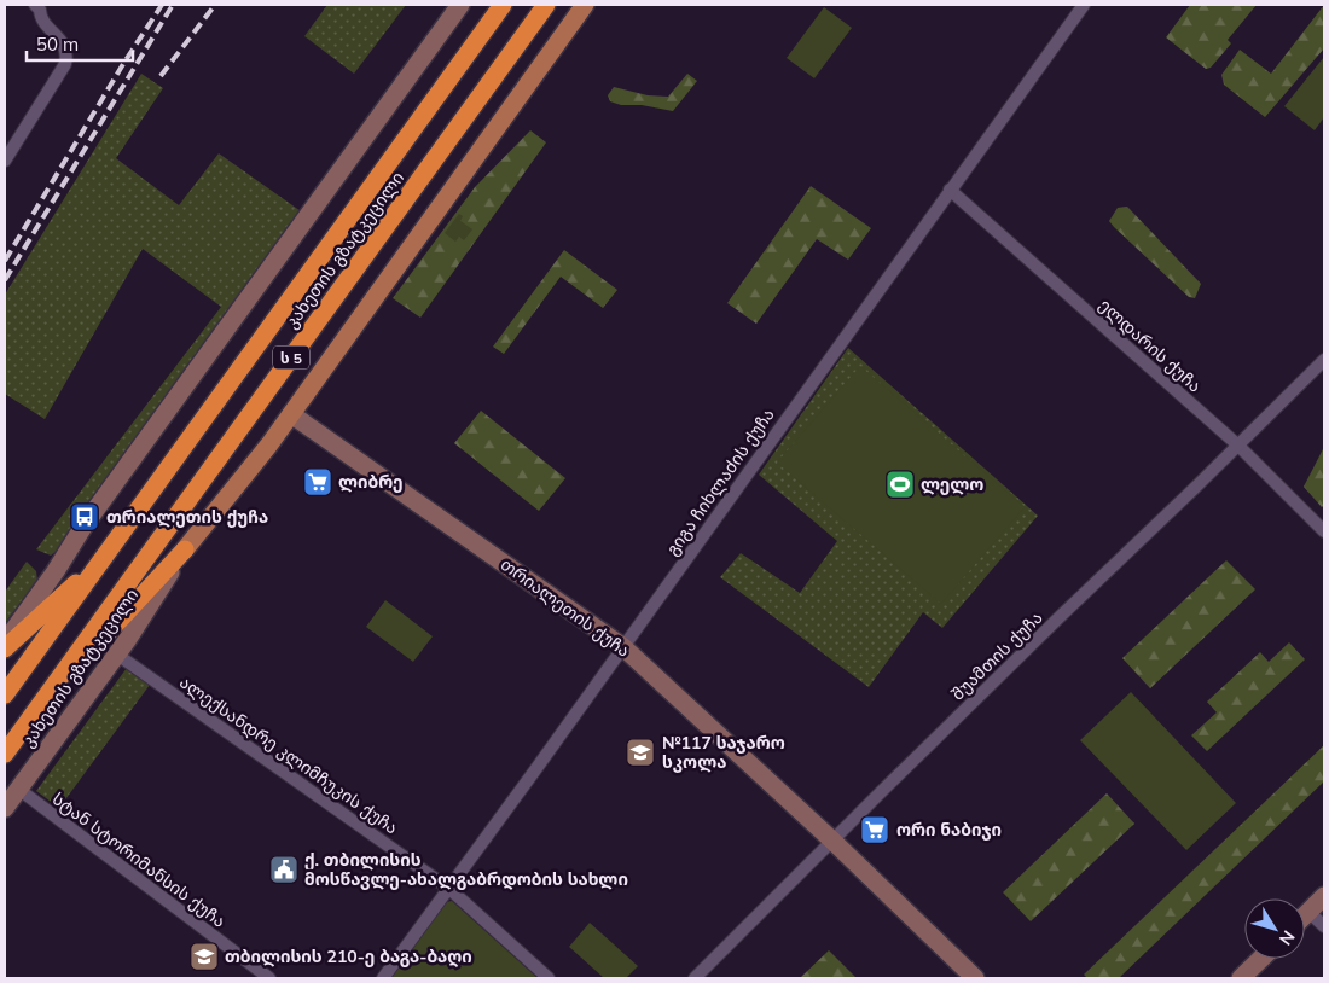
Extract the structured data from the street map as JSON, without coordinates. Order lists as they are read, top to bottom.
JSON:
{
  "streets": {
    "highway": ["კახეთის გზატკეცილი", "ს 5"],
    "street": [
      "ელდარის ქუჩა",
      "გიგა ჩიხლაძის ქუჩა",
      "თრიალეთის ქუჩა",
      "შუამთის ქუჩა",
      "ალექსანდრე კლიმჩუკის ქუჩა",
      "სტან სტორიმანსის ქუჩა"
    ]
  },
  "crossings": [
    ["კახეთის გზატკეცილი", "ალექსანდრე კლიმჩუკის ქუჩა"],
    ["კახეთის გზატკეცილი", "სტან სტორიმანსის ქუჩა"],
    ["ელდარის ქუჩა", "გიგა ჩიხლაძის ქუჩა"],
    ["ელდარის ქუჩა", "შუამთის ქუჩა"],
    ["გიგა ჩიხლაძის ქუჩა", "თრიალეთის ქუჩა"],
    ["გიგა ჩიხლაძის ქუჩა", "ალექსანდრე კლიმჩუკის ქუჩა"],
    ["თრიალეთის ქუჩა", "შუამთის ქუჩა"]
  ],
  "places": {
    "supermarket": ["ლიბრე", "ორი ნაბიჯი"],
    "sports": ["ლელო"],
    "bus stop": ["თრიალეთის ქუჩა"],
    "school or university": ["№117 საჯარო სკოლა", "თბილისის 210-ე ბაგა-ბაღი"],
    "public building": ["ქ. თბილისის მოსწავლე-ახალგაბრდობის სახლი"]
  },
  "scale_bar": "50 m",
  "north": "bottom right"
}
